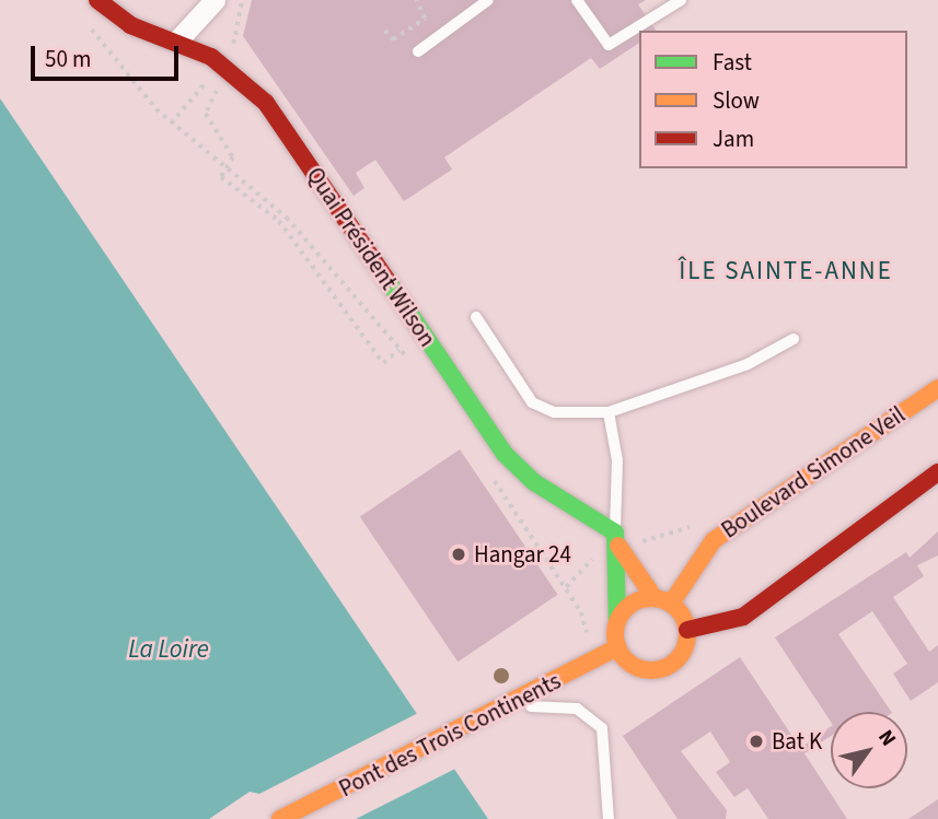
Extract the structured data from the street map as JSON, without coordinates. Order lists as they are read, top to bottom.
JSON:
{
  "streets": {
    "main road": ["Quai Président Wilson", "Boulevard Simone Veil", "Pont des Trois Continents"]
  },
  "crossings": [
    ["Quai Président Wilson", "Boulevard Simone Veil"],
    ["Quai Président Wilson", "Pont des Trois Continents"],
    ["Boulevard Simone Veil", "Pont des Trois Continents"]
  ],
  "districts": ["ÎLE SAINTE-ANNE"],
  "water": ["La Loire"],
  "places": ["Hangar 24", "Bat K"],
  "legend": ["Fast", "Slow", "Jam"],
  "scale_bar": "50 m",
  "north": "top right"
}
